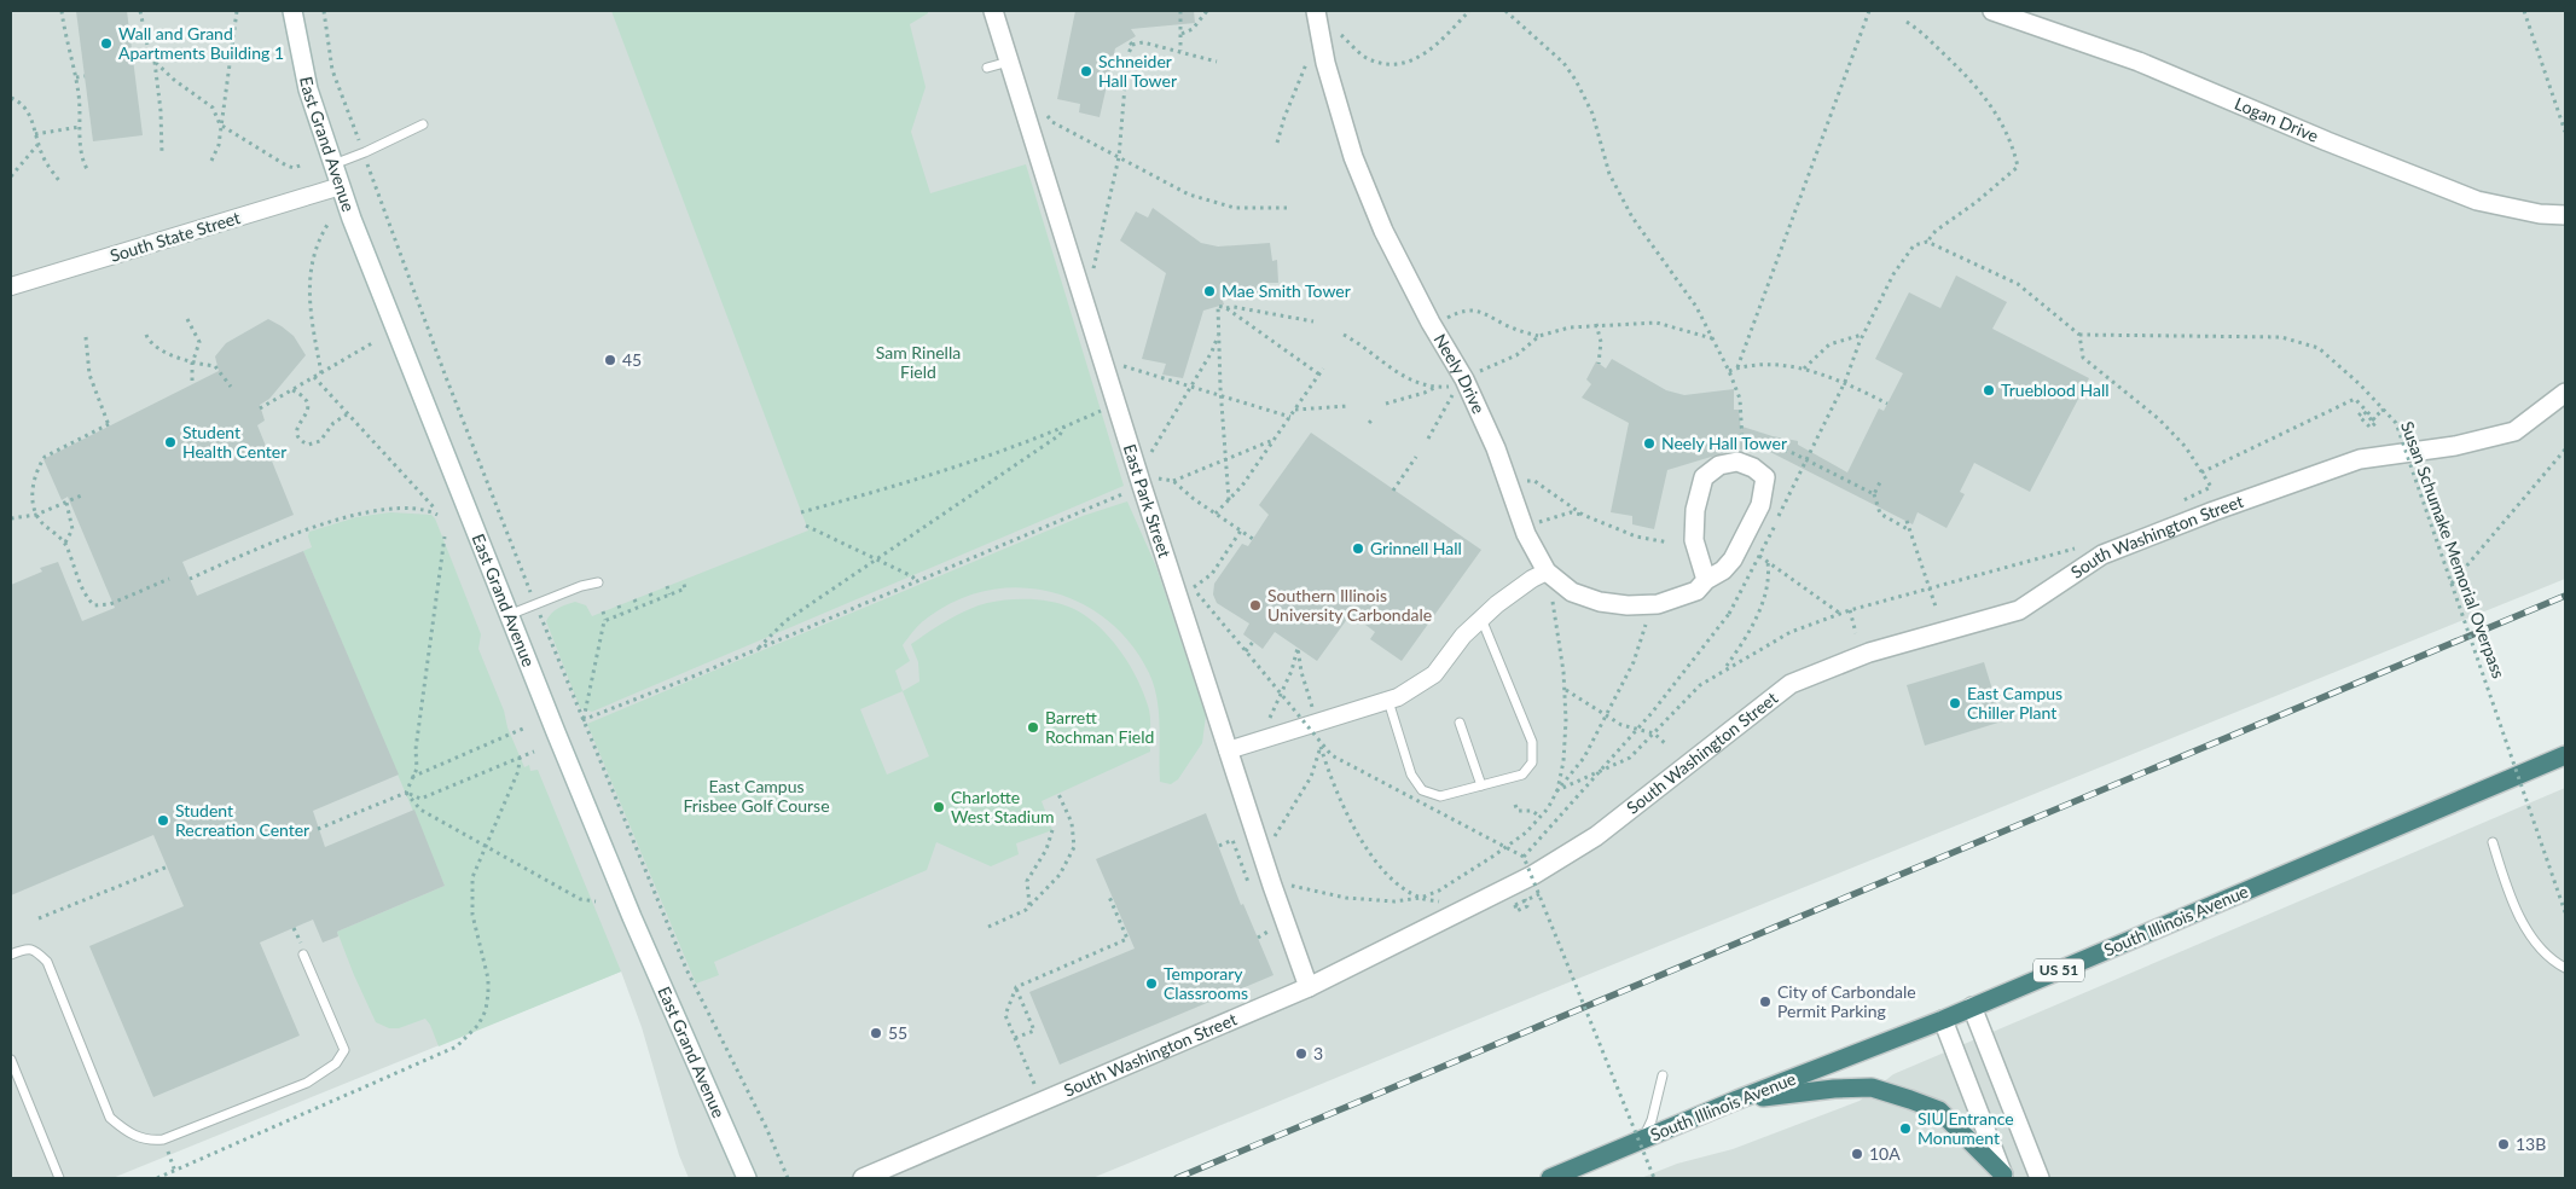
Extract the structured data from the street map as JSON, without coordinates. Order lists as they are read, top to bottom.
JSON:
{
  "streets": {
    "highway": ["South Illinois Avenue", "US 51"],
    "street": [
      "Logan Drive",
      "East Grand Avenue",
      "South State Street",
      "Neely Drive",
      "East Park Street",
      "South Washington Street"
    ],
    "path": ["Susan Schumake Memorial Overpass"]
  },
  "crossings": [
    ["East Grand Avenue", "South State Street"],
    ["East Park Street", "South Washington Street"]
  ],
  "parks": ["Sam Rinella Field", "East Campus Frisbee Golf Course"],
  "places": [
    "Wall and Grand Apartments Building 1",
    "Schneider Hall Tower",
    "Mae Smith Tower",
    "45",
    "Trueblood Hall",
    "Student Health Center",
    "Neely Hall Tower",
    "Grinnell Hall",
    "Southern Illinois University Carbondale",
    "East Campus Chiller Plant",
    "Barrett Rochman Field",
    "Charlotte West Stadium",
    "Student Recreation Center",
    "Temporary Classrooms",
    "City of Carbondale Permit Parking",
    "55",
    "3",
    "SIU Entrance Monument",
    "13B",
    "10A"
  ]
}
